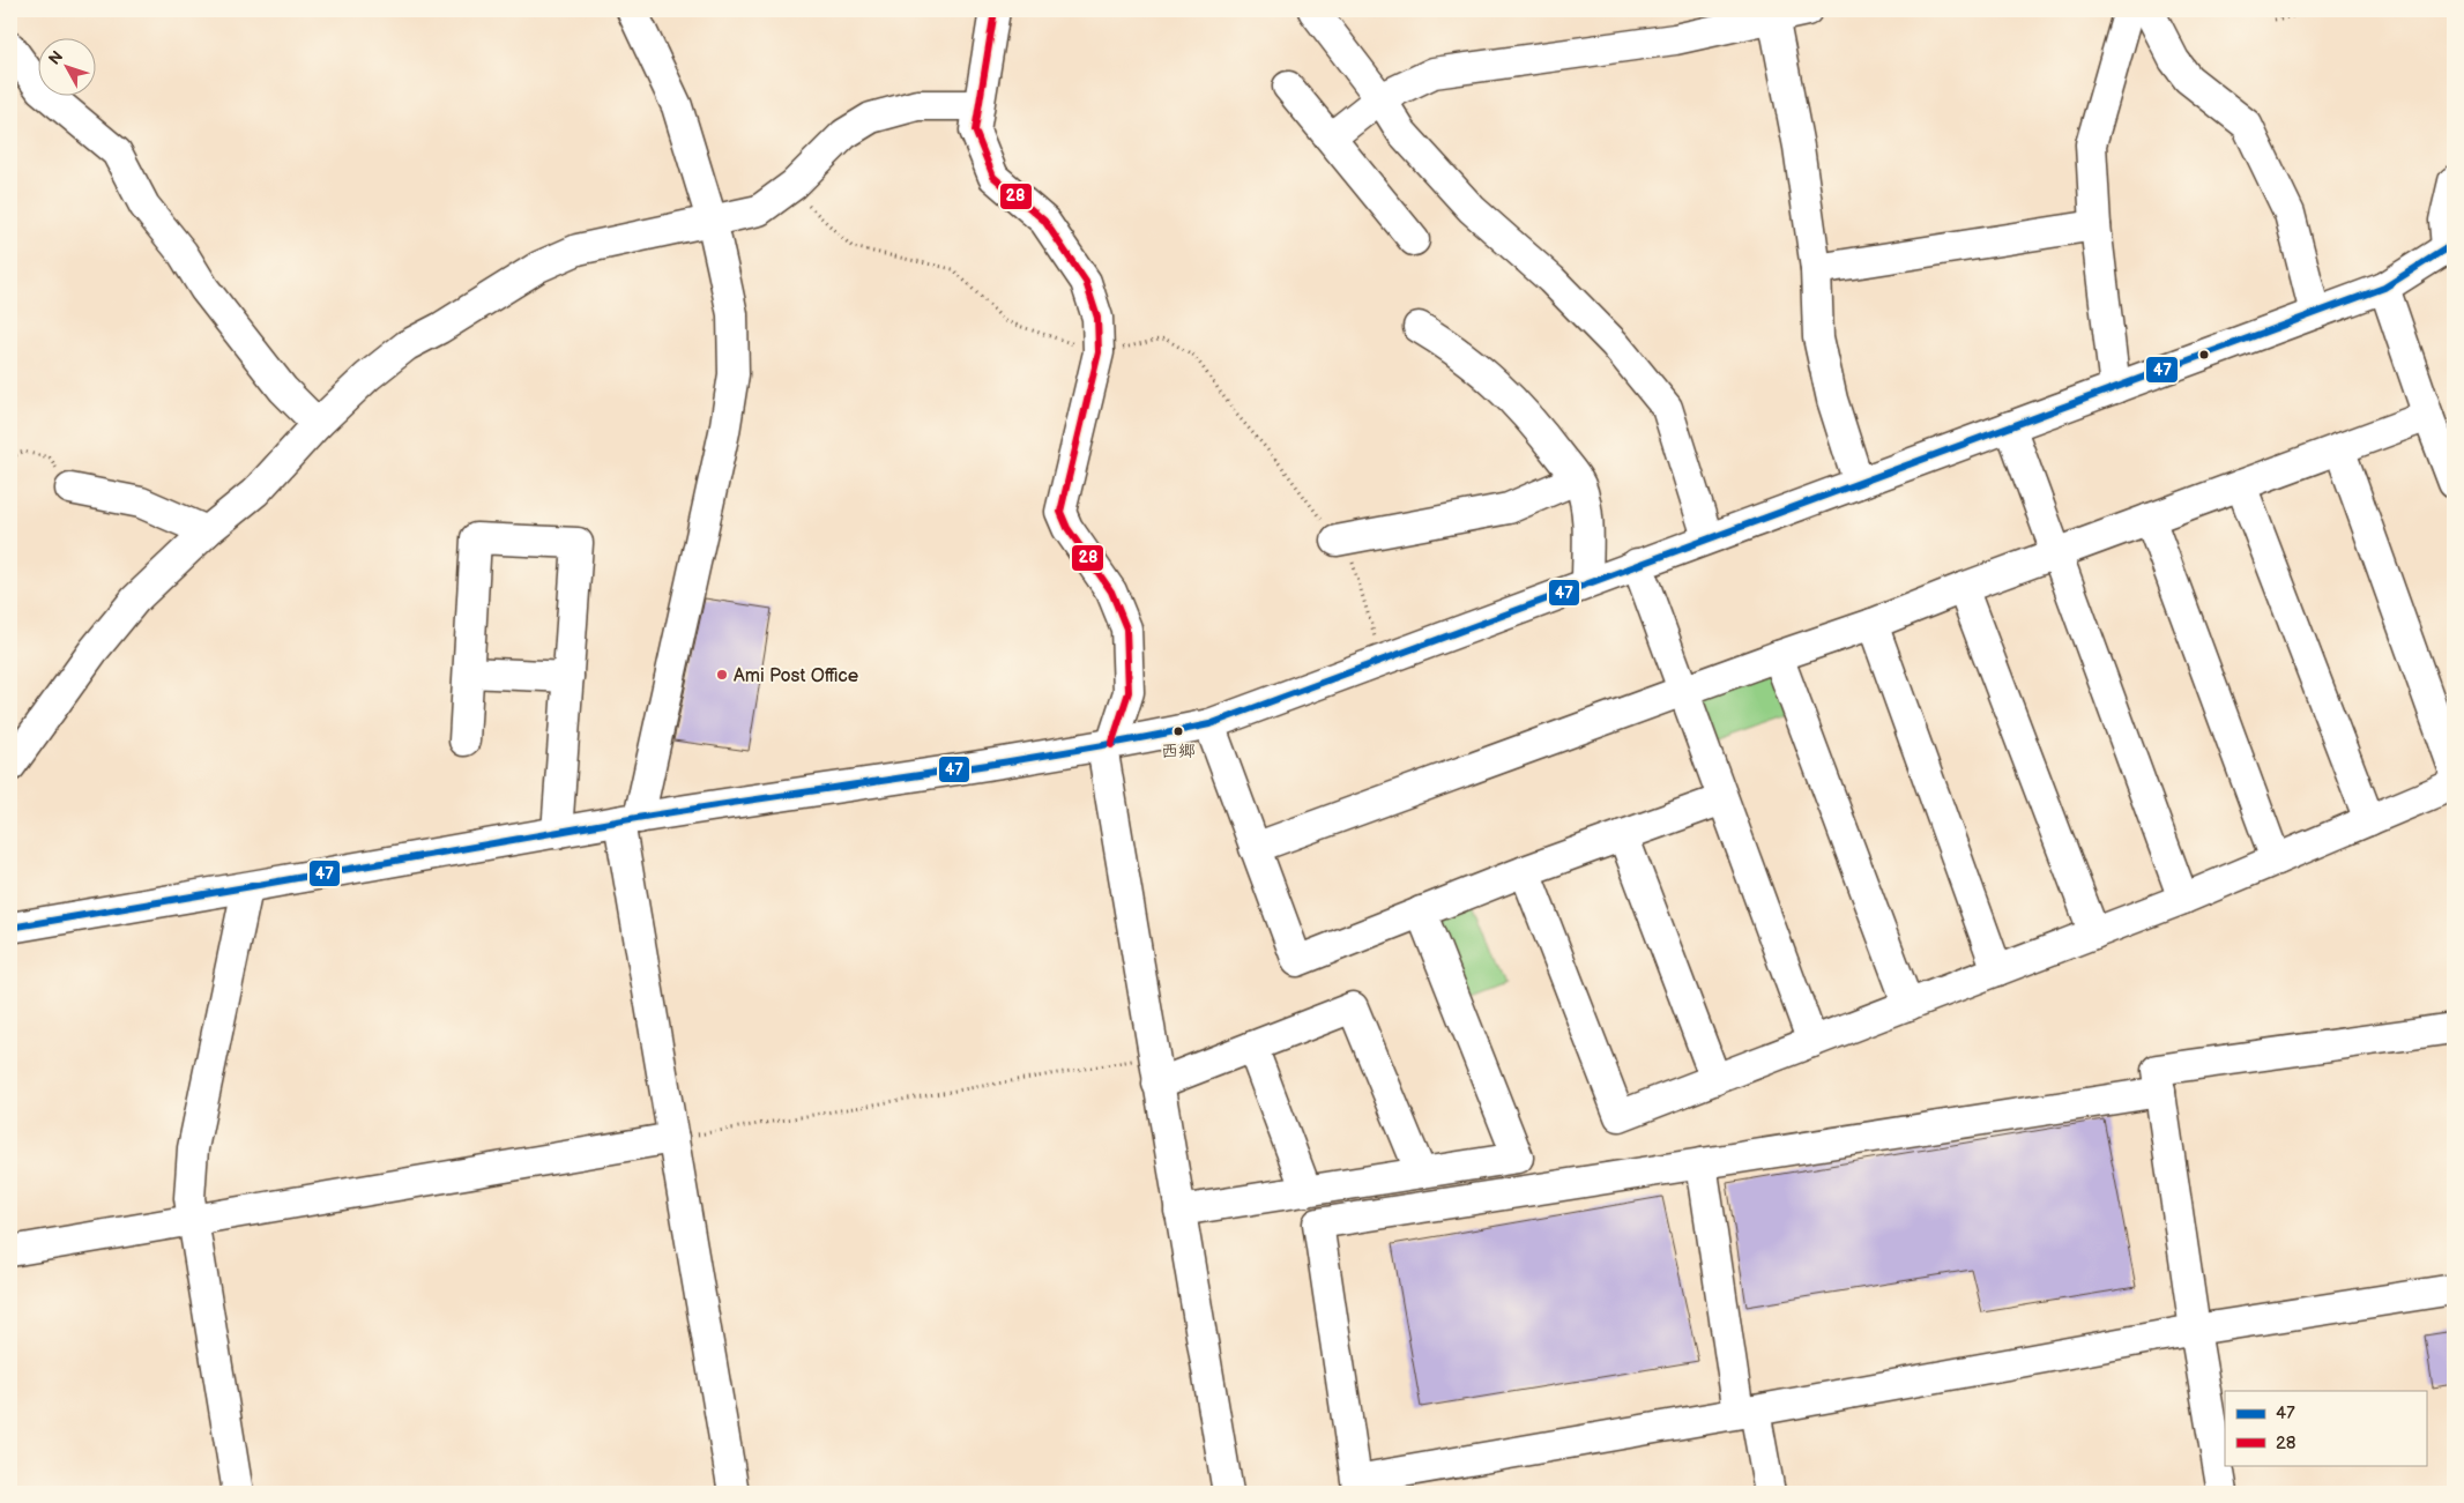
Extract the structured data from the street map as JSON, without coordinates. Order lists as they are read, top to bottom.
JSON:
{
  "places": ["Ami Post Office", "西郷"],
  "lines": ["transit line 28", "transit line 47"],
  "legend": ["47", "28"],
  "north": "top left"
}
